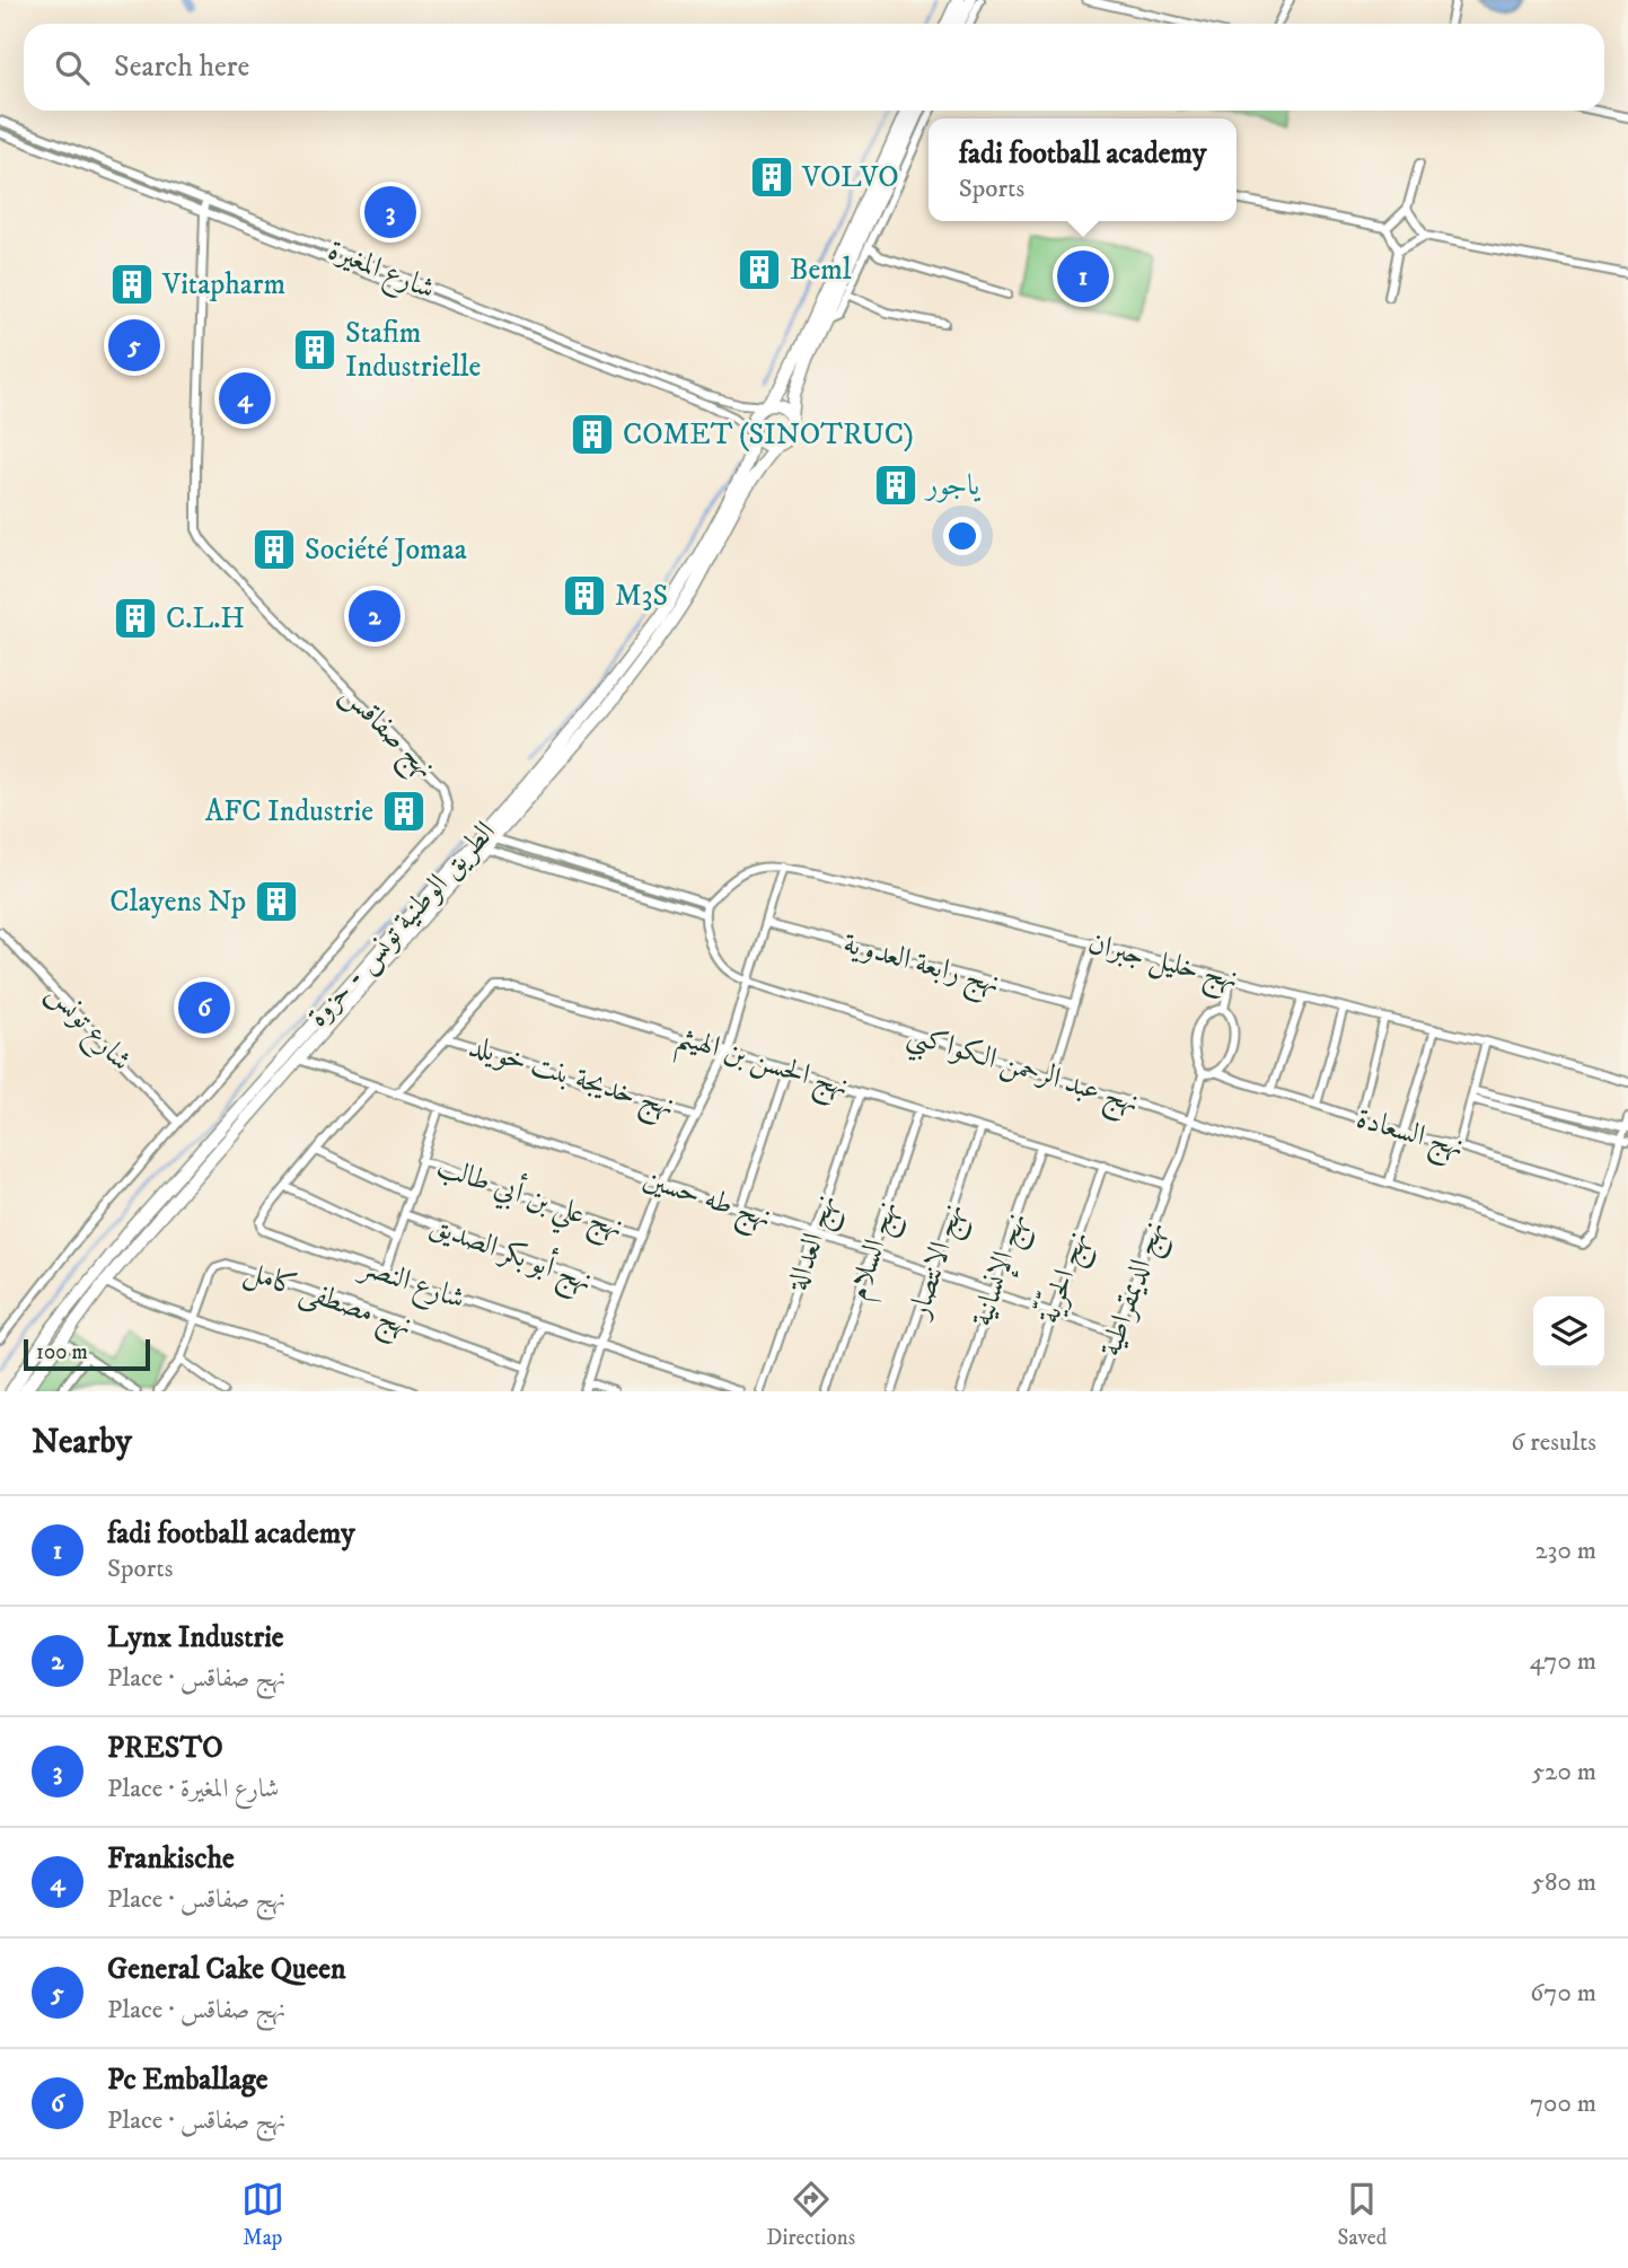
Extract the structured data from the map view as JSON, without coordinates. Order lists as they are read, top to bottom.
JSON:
{
  "streets": {
    "main road": ["الطريق الوطنية تونس - حزوة"],
    "street": [
      "شارع المغيرة",
      "نهج صفاقس",
      "نهج خليل جبران",
      "نهج رابعة العدوية",
      "شارع تونس",
      "نهج الحسن بن الهيثم",
      "نهج عبد الرحمن الكواكبي",
      "نهج خديجة بنت خويلد",
      "نهج السعادة",
      "نهج علي بن أبي طالب",
      "نهج طه حسين",
      "نهج العدالة",
      "نهج السلام",
      "نهج أبو بكر الصديق",
      "نهج الانتصار",
      "نهج الإنسانية",
      "نهج الحرّيّة",
      "شارع النصر",
      "نهج الديمقراطية",
      "نهج مصطفى كامل"
    ]
  },
  "crossings": [
    ["شارع المغيرة", "نهج صفاقس"],
    ["شارع المغيرة", "الطريق الوطنية تونس - حزوة"],
    ["نهج صفاقس", "شارع تونس"],
    ["الطريق الوطنية تونس - حزوة", "نهج طه حسين"],
    ["نهج خليل جبران", "نهج عبد الرحمن الكواكبي"],
    ["نهج الحسن بن الهيثم", "نهج خديجة بنت خويلد"],
    ["نهج الحسن بن الهيثم", "نهج طه حسين"],
    ["نهج الحسن بن الهيثم", "نهج العدالة"],
    ["نهج الحسن بن الهيثم", "نهج السلام"],
    ["نهج الحسن بن الهيثم", "نهج الانتصار"],
    ["نهج الحسن بن الهيثم", "نهج الإنسانية"],
    ["نهج الحسن بن الهيثم", "نهج الحرّيّة"],
    ["نهج الحسن بن الهيثم", "نهج الديمقراطية"],
    ["نهج عبد الرحمن الكواكبي", "نهج السعادة"],
    ["نهج عبد الرحمن الكواكبي", "نهج الديمقراطية"],
    ["نهج طه حسين", "نهج العدالة"],
    ["نهج طه حسين", "نهج السلام"],
    ["نهج طه حسين", "نهج الانتصار"],
    ["نهج طه حسين", "نهج الإنسانية"],
    ["نهج طه حسين", "نهج الحرّيّة"],
    ["نهج طه حسين", "شارع النصر"],
    ["نهج طه حسين", "نهج الديمقراطية"]
  ],
  "places": {
    "building": [
      "VOLVO",
      "Beml",
      "Vitapharm",
      "Stafim Industrielle",
      "COMET (SINOTRUC)",
      "ياجور",
      "Société Jomaa",
      "M3S",
      "C.L.H",
      "AFC Industrie",
      "Clayens Np"
    ]
  },
  "scale_bar": "100 m",
  "page": {
    "search": "Search here",
    "popup": ["fadi football academy", "Sports"],
    "pins": [
      "3",
      "1",
      "5",
      "4",
      "2",
      "6"
    ],
    "scale": "100 m",
    "heading": ["Nearby", "6 results"],
    "list": [
      {
        "mark": "1",
        "name": "fadi football academy",
        "note": "Sports",
        "value": "230 m"
      },
      {
        "mark": "2",
        "name": "Lynx Industrie",
        "note": "Place · نهج صفاقس",
        "value": "470 m"
      },
      {
        "mark": "3",
        "name": "PRESTO",
        "note": "Place · شارع المغيرة",
        "value": "520 m"
      },
      {
        "mark": "4",
        "name": "Frankische",
        "note": "Place · نهج صفاقس",
        "value": "580 m"
      },
      {
        "mark": "5",
        "name": "General Cake Queen",
        "note": "Place · نهج صفاقس",
        "value": "670 m"
      },
      {
        "mark": "6",
        "name": "Pc Emballage",
        "note": "Place · نهج صفاقس",
        "value": "700 m"
      }
    ],
    "nav": ["Map", "Directions", "Saved"]
  }
}
